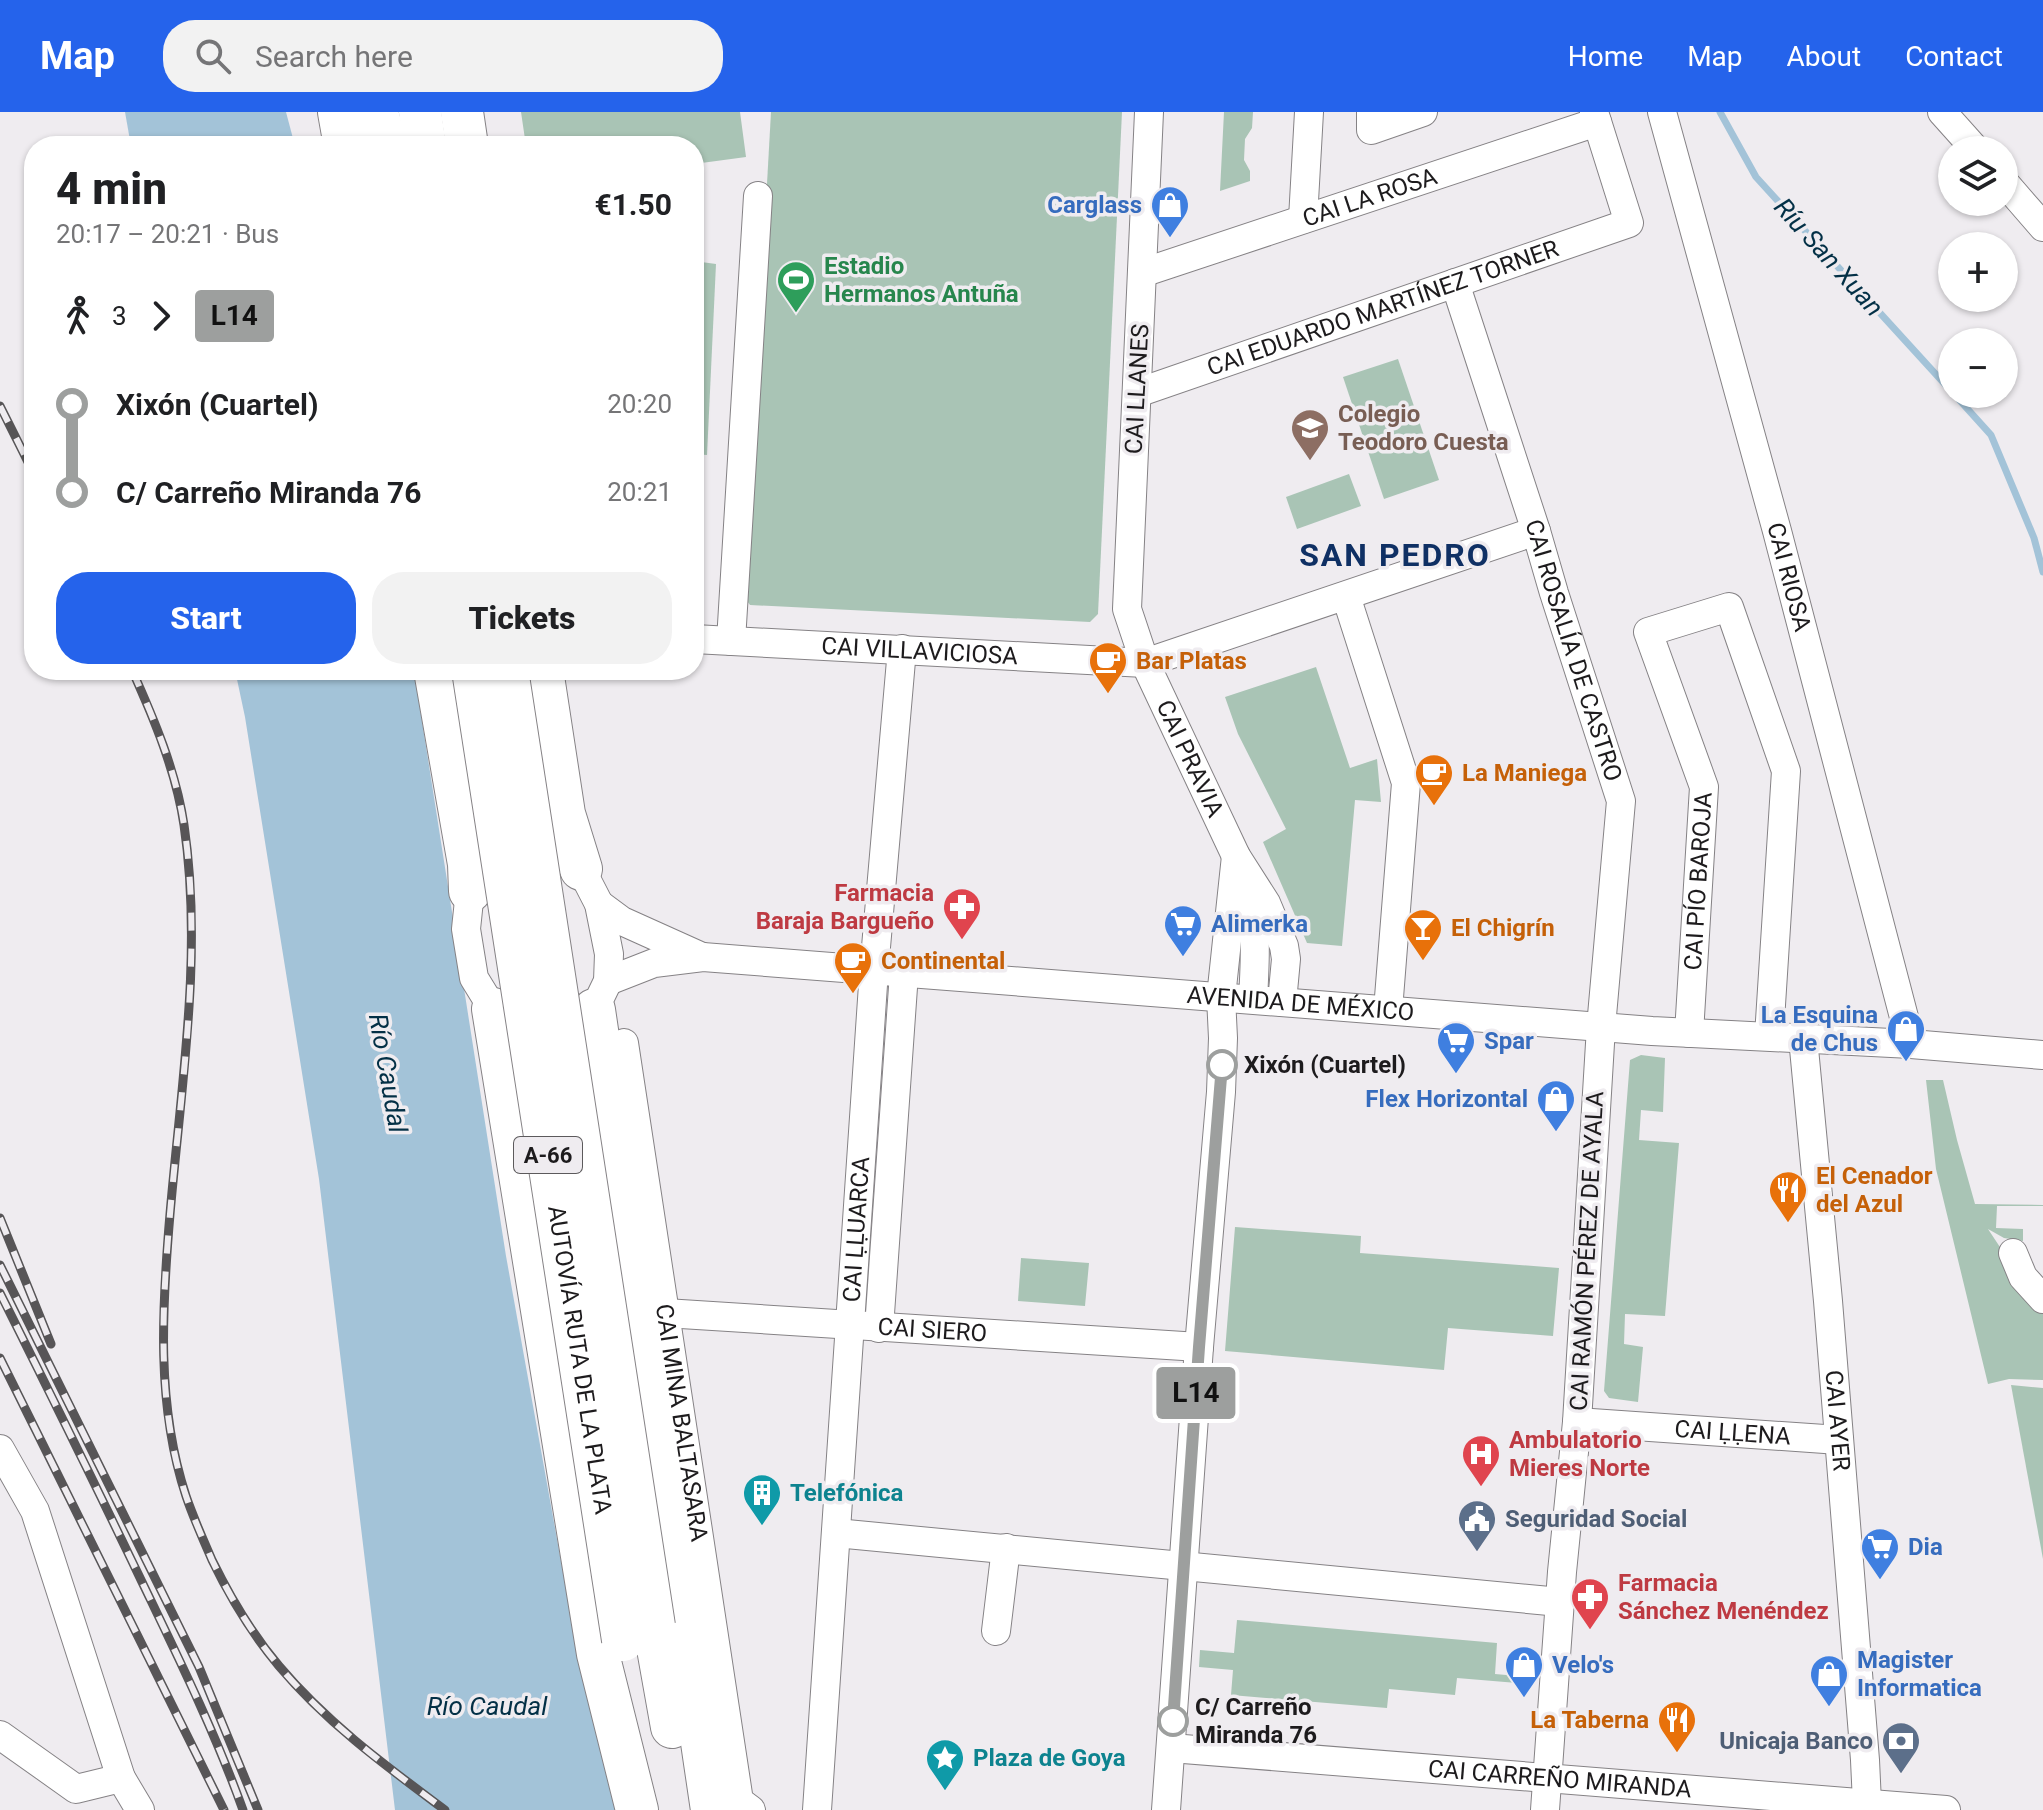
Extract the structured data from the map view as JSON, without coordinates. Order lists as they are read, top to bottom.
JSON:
{
  "streets": {
    "highway": ["A-66", "AUTOVÍA RUTA DE LA PLATA"],
    "street": [
      "CAI LA ROSA",
      "CAI EDUARDO MARTÍNEZ TORNER",
      "CAI LLANES",
      "CAI RIOSA",
      "CAI VILLAVICIOSA",
      "CAI ROSALÍA DE CASTRO",
      "CAI PRAVIA",
      "CAI PÍO BAROJA",
      "AVENIDA DE MÉXICO",
      "CAI ḶḶUARCA",
      "CAI RAMÓN PÉREZ DE AYALA",
      "CAI SIERO",
      "CAI AYER",
      "CAI MINA BALTASARA",
      "CAI ḶḶENA",
      "CAI CARREÑO MIRANDA"
    ]
  },
  "crossings": [
    ["CAI LA ROSA", "CAI EDUARDO MARTÍNEZ TORNER"],
    ["CAI LA ROSA", "CAI LLANES"],
    ["CAI EDUARDO MARTÍNEZ TORNER", "CAI LLANES"],
    ["CAI EDUARDO MARTÍNEZ TORNER", "CAI ROSALÍA DE CASTRO"],
    ["CAI LLANES", "CAI VILLAVICIOSA"],
    ["CAI LLANES", "CAI PRAVIA"],
    ["CAI RIOSA", "AVENIDA DE MÉXICO"],
    ["CAI VILLAVICIOSA", "CAI PRAVIA"],
    ["CAI VILLAVICIOSA", "CAI ḶḶUARCA"],
    ["CAI ROSALÍA DE CASTRO", "AVENIDA DE MÉXICO"],
    ["CAI ROSALÍA DE CASTRO", "CAI RAMÓN PÉREZ DE AYALA"],
    ["CAI PRAVIA", "AVENIDA DE MÉXICO"],
    ["CAI PÍO BAROJA", "AVENIDA DE MÉXICO"],
    ["AVENIDA DE MÉXICO", "CAI ḶḶUARCA"],
    ["AVENIDA DE MÉXICO", "CAI RAMÓN PÉREZ DE AYALA"],
    ["AVENIDA DE MÉXICO", "CAI AYER"],
    ["CAI ḶḶUARCA", "CAI SIERO"],
    ["CAI RAMÓN PÉREZ DE AYALA", "CAI ḶḶENA"],
    ["CAI RAMÓN PÉREZ DE AYALA", "CAI CARREÑO MIRANDA"],
    ["CAI SIERO", "CAI MINA BALTASARA"],
    ["CAI AYER", "CAI ḶḶENA"],
    ["CAI AYER", "CAI CARREÑO MIRANDA"]
  ],
  "districts": ["SAN PEDRO"],
  "water": ["Ríu San Xuan", "Río Caudal"],
  "places": {
    "shop": [
      "Carglass",
      "La Esquina de Chus",
      "Flex Horizontal",
      "Velo's",
      "Magister Informatica"
    ],
    "sports": ["Estadio Hermanos Antuña"],
    "school or university": ["Colegio Teodoro Cuesta"],
    "cafe": ["Bar Platas", "La Maniega", "Continental"],
    "pharmacy": ["Farmacia Baraja Bargueño", "Farmacia Sánchez Menéndez"],
    "supermarket": ["Alimerka", "Spar", "Dia"],
    "bar": ["El Chigrín"],
    "other": ["Xixón (Cuartel)", "C/ Carreño Miranda 76"],
    "restaurant": ["El Cenador del Azul", "La Taberna"],
    "hospital": ["Ambulatorio Mieres Norte"],
    "building": ["Telefónica"],
    "public building": ["Seguridad Social"],
    "bank": ["Unicaja Banco"],
    "place": ["Plaza de Goya"]
  },
  "lines": ["bus line L14"],
  "page": {
    "header": "Map",
    "search": "Search here",
    "nav": [
      "Home",
      "Map",
      "About",
      "Contact"
    ],
    "on_map": "L14",
    "map_buttons": ["+", "−"],
    "heading": ["4 min", "20:17 – 20:21 · Bus", "€1.50"],
    "legs": ["3", "L14"],
    "list": [
      {
        "name": "Xixón (Cuartel)",
        "value": "20:20"
      },
      {
        "name": "C/ Carreño Miranda 76",
        "value": "20:21"
      }
    ],
    "buttons": ["Start", "Tickets"]
  }
}
